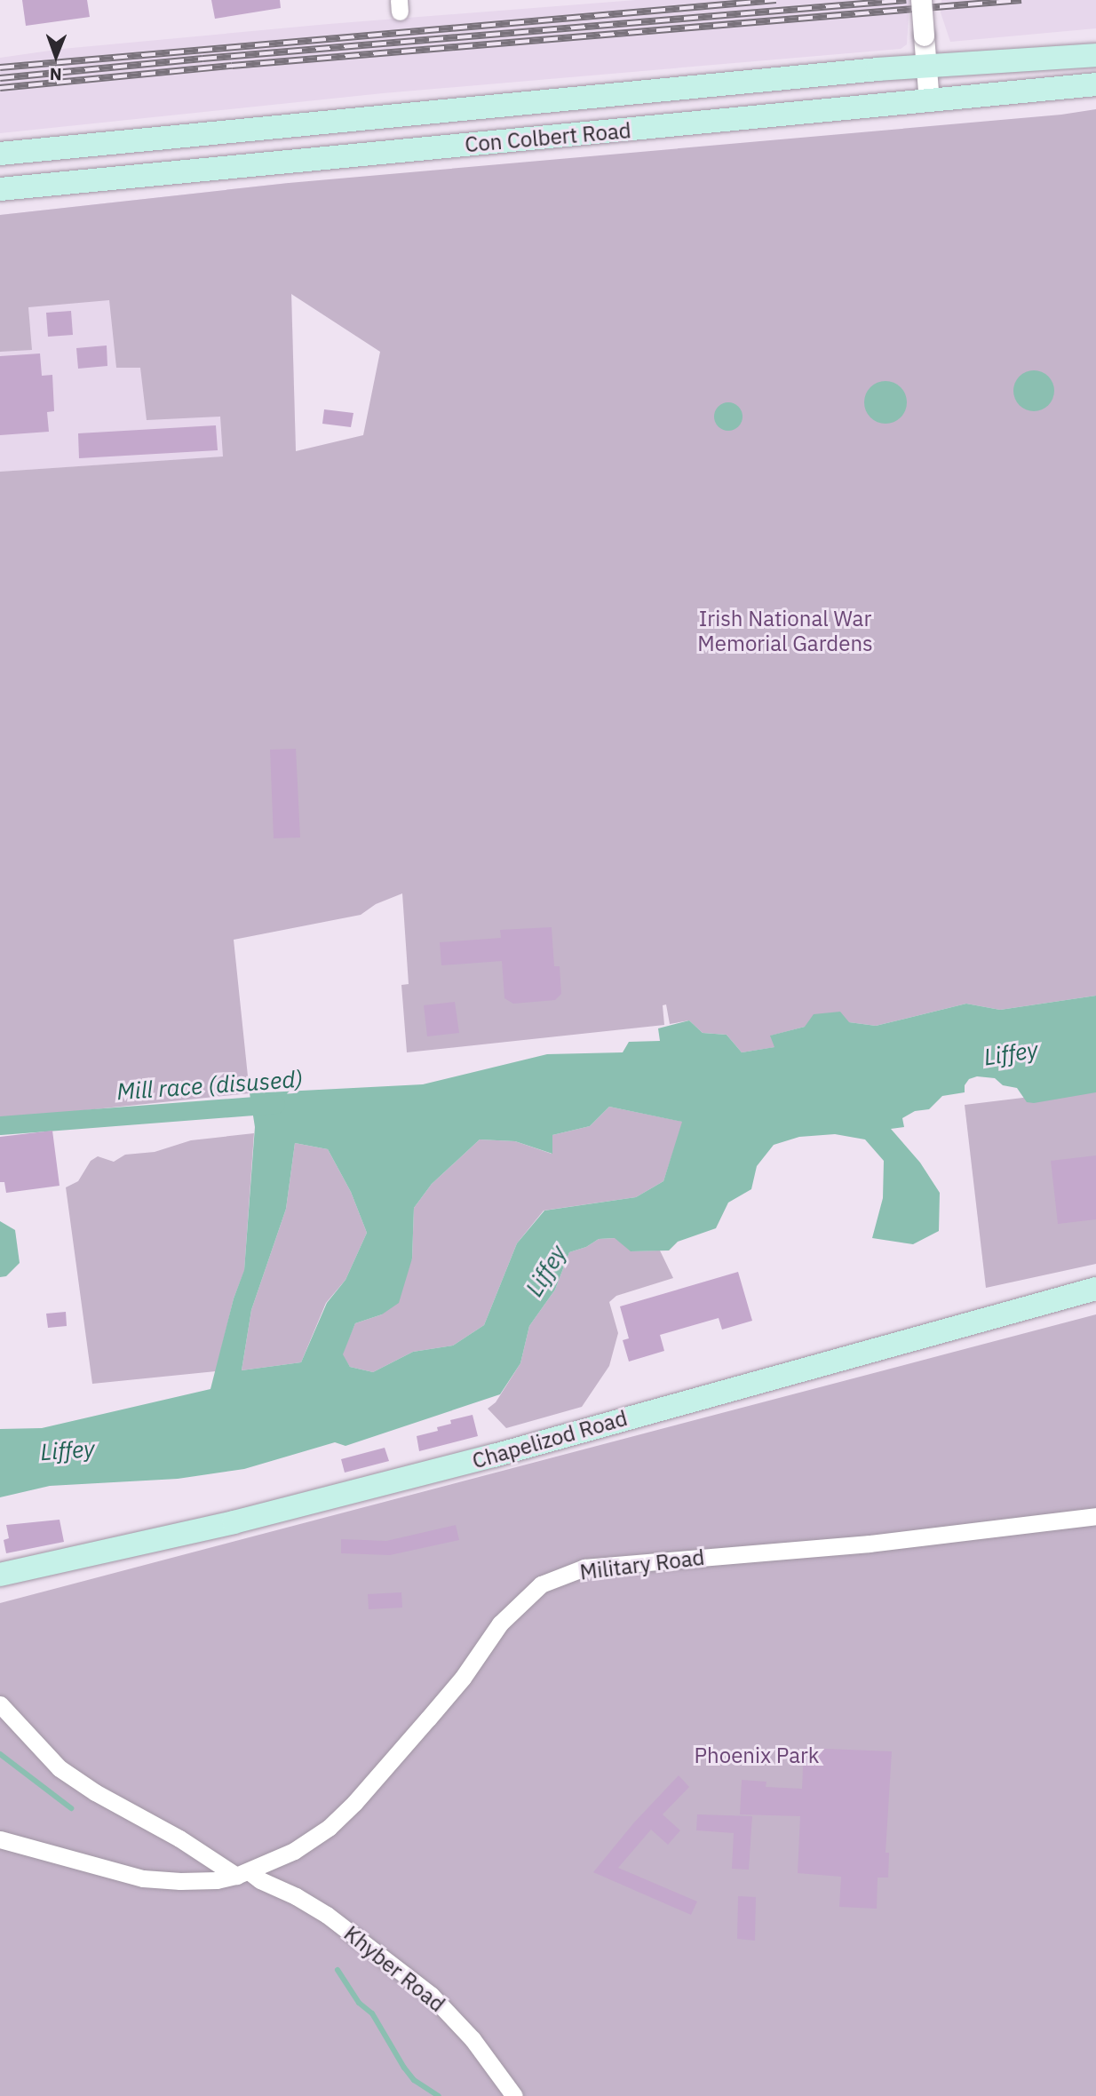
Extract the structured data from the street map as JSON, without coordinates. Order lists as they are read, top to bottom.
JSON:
{
  "streets": {
    "main road": ["Con Colbert Road", "Chapelizod Road"],
    "street": ["Military Road", "Khyber Road"]
  },
  "crossings": [
    ["Military Road", "Khyber Road"]
  ],
  "water": ["Liffey", "Mill race (disused)"],
  "parks": ["Irish National War Memorial Gardens", "Phoenix Park"],
  "north": "bottom"
}
